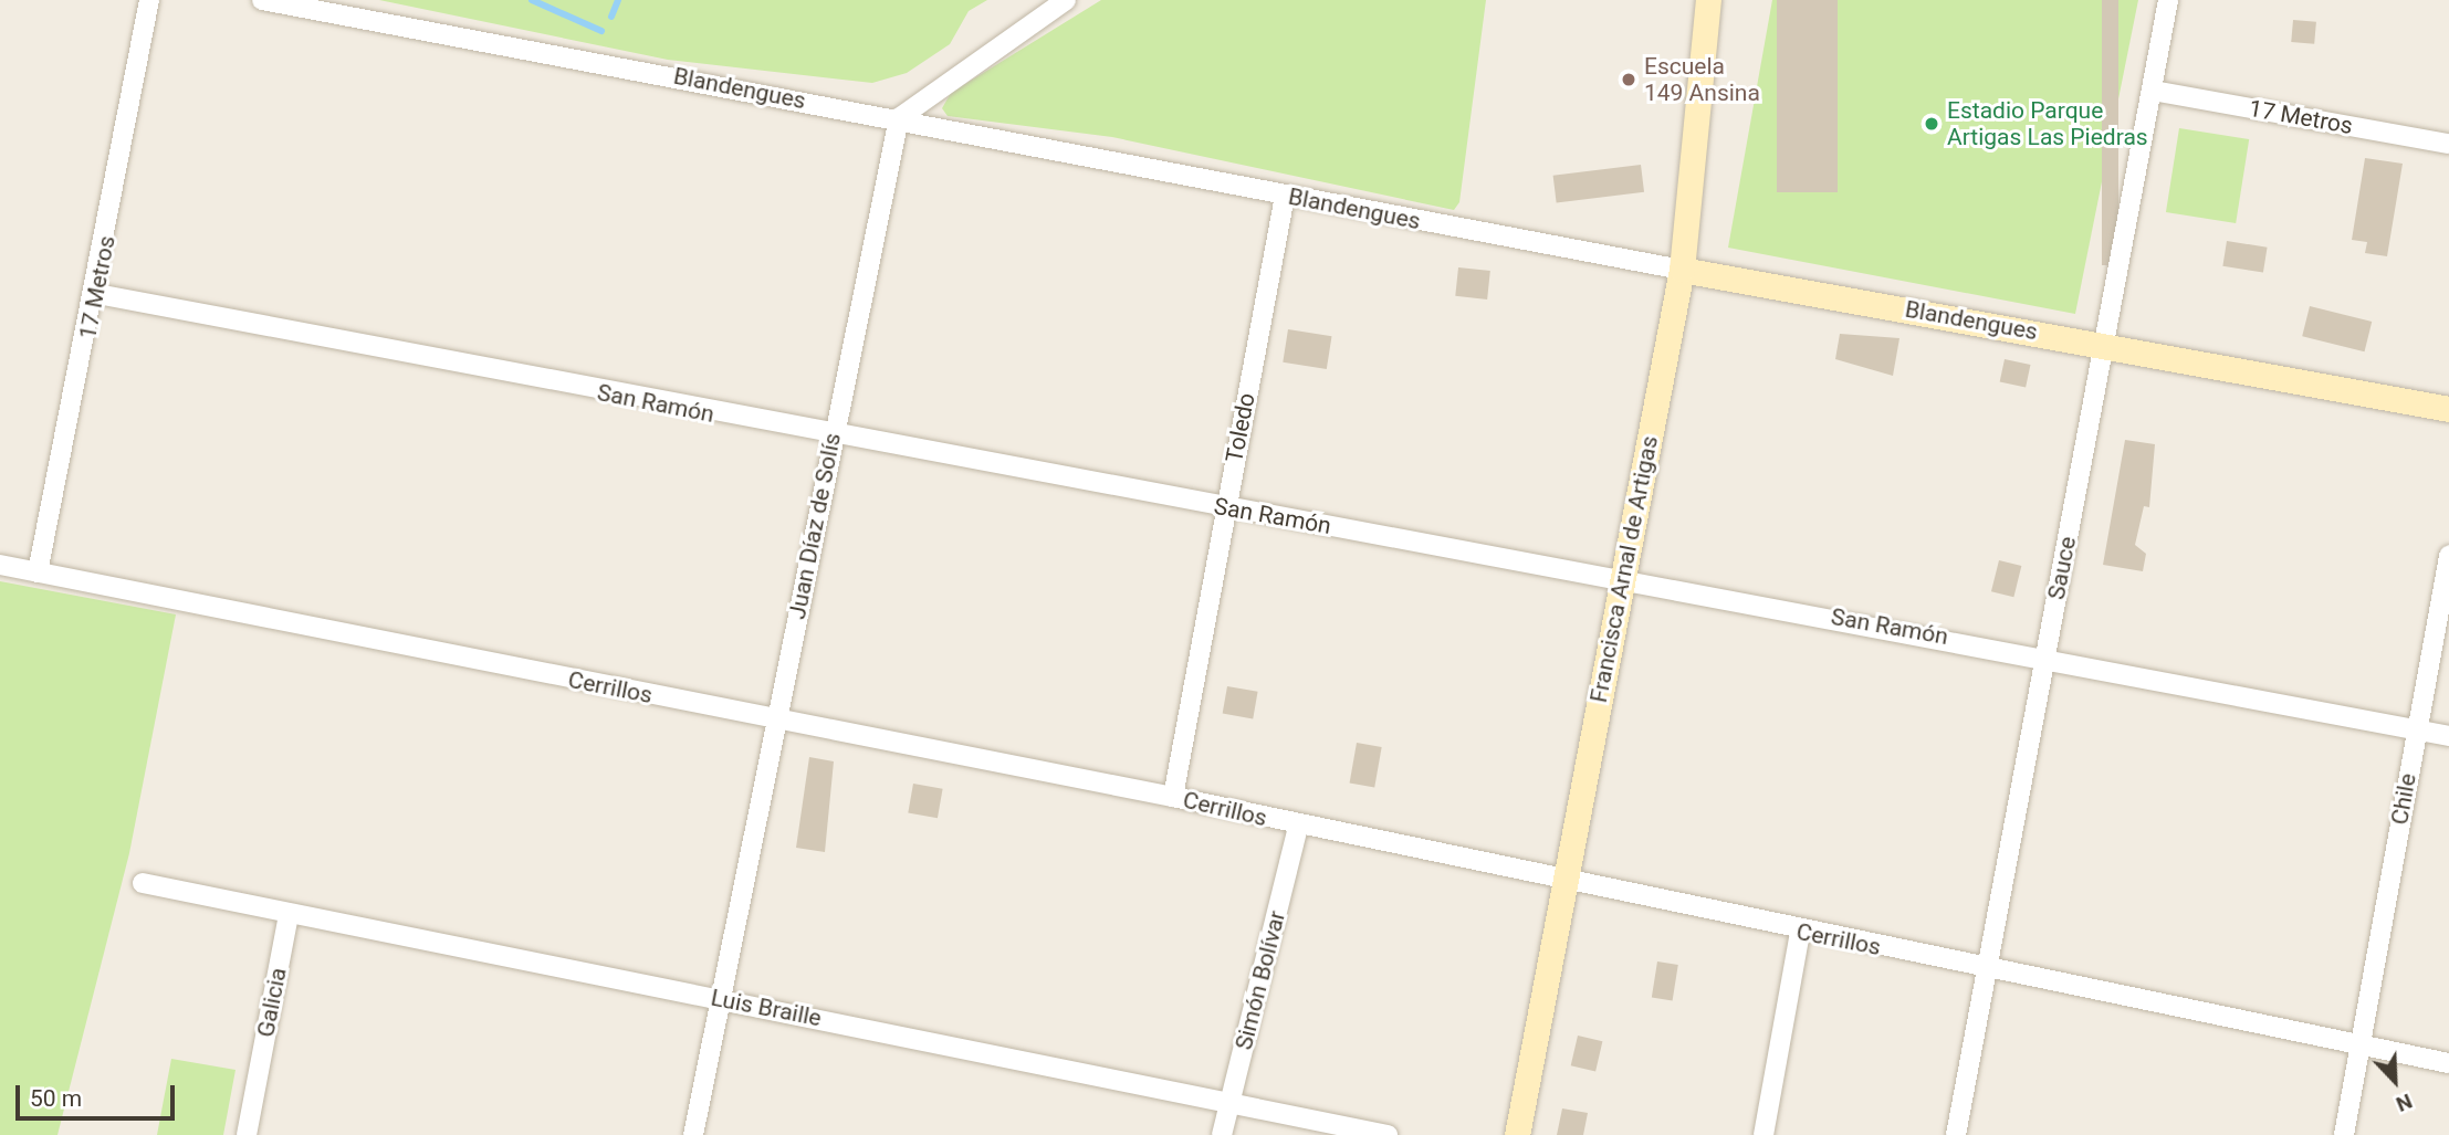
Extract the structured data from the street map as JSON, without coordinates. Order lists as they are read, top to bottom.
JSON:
{
  "streets": {
    "street": [
      "Blandengues",
      "17 Metros",
      "San Ramón",
      "Toledo",
      "Juan Díaz de Solís",
      "Sauce",
      "Francisca Arnal de Artigas",
      "Cerrillos",
      "Chile",
      "Simón Bolívar",
      "Galicia",
      "Luis Braille"
    ]
  },
  "crossings": [
    ["Blandengues", "Toledo"],
    ["Blandengues", "Juan Díaz de Solís"],
    ["Blandengues", "Sauce"],
    ["Blandengues", "Francisca Arnal de Artigas"],
    ["17 Metros", "San Ramón"],
    ["17 Metros", "Sauce"],
    ["17 Metros", "Cerrillos"],
    ["San Ramón", "Toledo"],
    ["San Ramón", "Juan Díaz de Solís"],
    ["San Ramón", "Sauce"],
    ["San Ramón", "Francisca Arnal de Artigas"],
    ["San Ramón", "Chile"],
    ["Toledo", "Cerrillos"],
    ["Juan Díaz de Solís", "Cerrillos"],
    ["Juan Díaz de Solís", "Luis Braille"],
    ["Sauce", "Cerrillos"],
    ["Francisca Arnal de Artigas", "Cerrillos"],
    ["Cerrillos", "Chile"],
    ["Cerrillos", "Simón Bolívar"],
    ["Simón Bolívar", "Luis Braille"],
    ["Galicia", "Luis Braille"]
  ],
  "places": ["Escuela 149 Ansina", "Estadio Parque Artigas Las Piedras"],
  "scale_bar": "50 m",
  "north": "bottom right"
}
